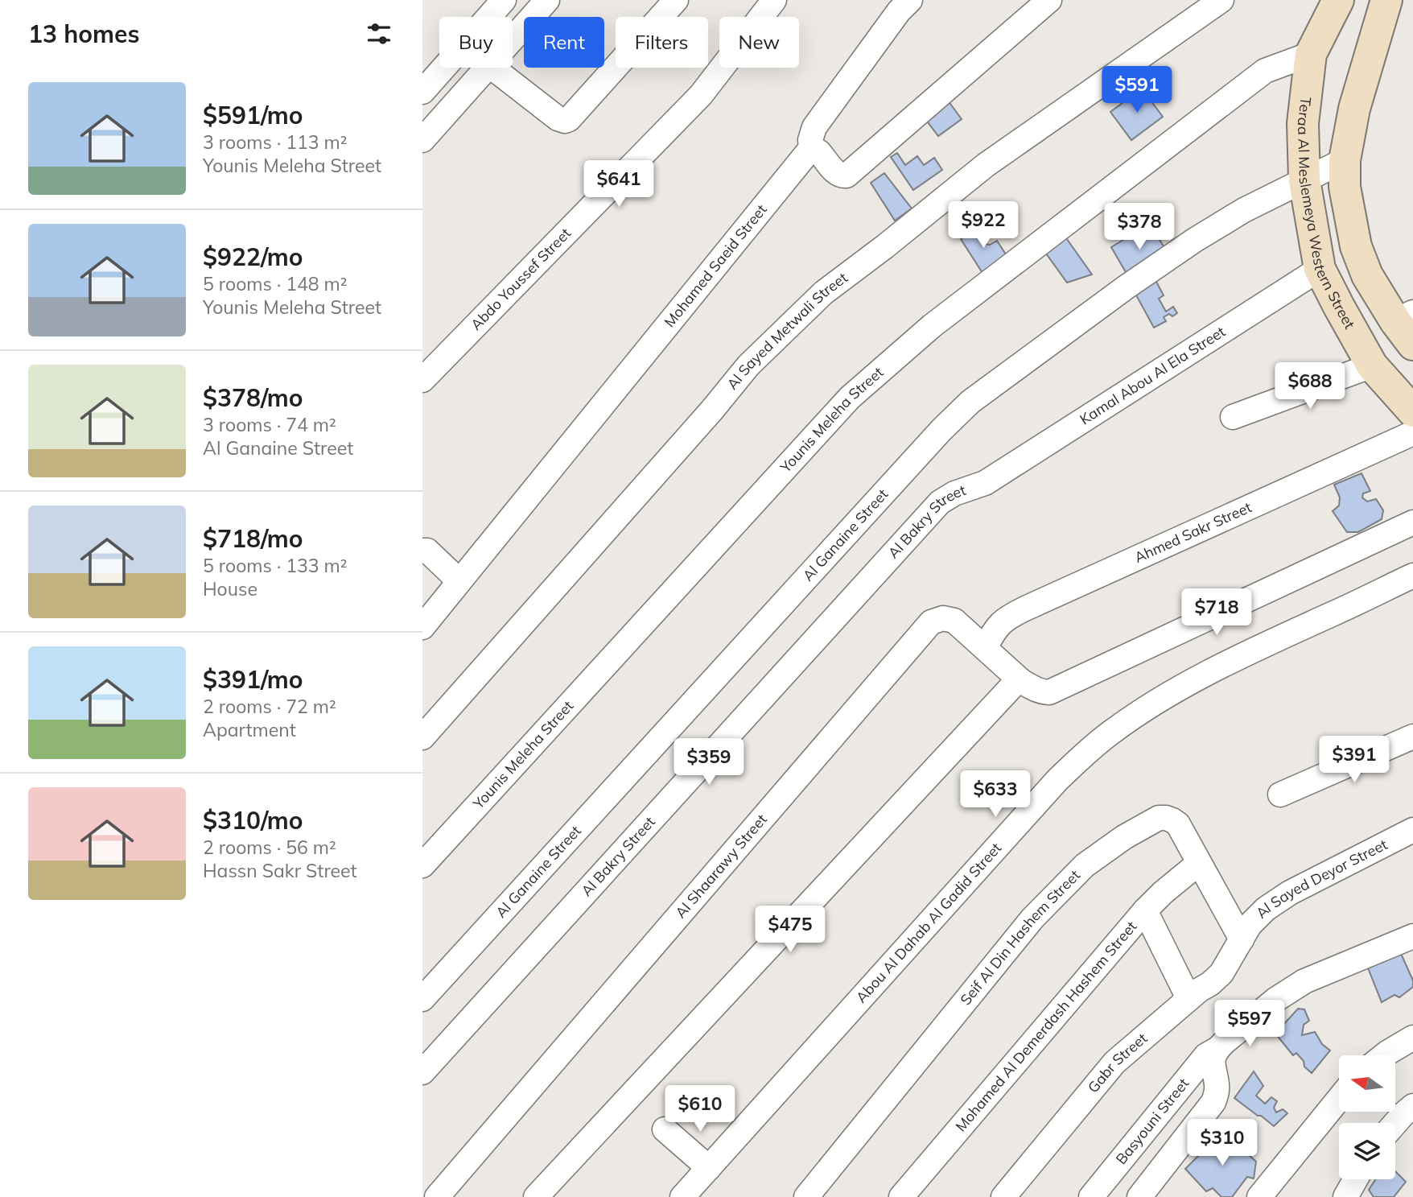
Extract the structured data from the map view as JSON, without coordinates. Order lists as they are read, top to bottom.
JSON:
{
  "streets": {
    "street": [
      "Teraa Al Meslemeya Western Street",
      "Mohamed Saeid Street",
      "Abdo Youssef Street",
      "Al Sayed Metwali Street",
      "Kamal Abou Al Ela Street",
      "Younis Meleha Street",
      "Al Bakry Street",
      "Ahmed Sakr Street",
      "Al Ganaine Street",
      "Al Shaarawy Street",
      "Al Sayed Deyor Street",
      "Abou Al Dahab Al Gadid Street",
      "Seif Al Din Hashem Street",
      "Mohamed Al Demerdash Hashem Street",
      "Gabr Street",
      "Basyouni Street"
    ]
  },
  "crossings": [
    ["Teraa Al Meslemeya Western Street", "Kamal Abou Al Ela Street"],
    ["Teraa Al Meslemeya Western Street", "Younis Meleha Street"],
    ["Teraa Al Meslemeya Western Street", "Al Ganaine Street"],
    ["Kamal Abou Al Ela Street", "Al Bakry Street"],
    ["Ahmed Sakr Street", "Al Shaarawy Street"],
    ["Al Sayed Deyor Street", "Seif Al Din Hashem Street"],
    ["Al Sayed Deyor Street", "Gabr Street"],
    ["Seif Al Din Hashem Street", "Mohamed Al Demerdash Hashem Street"],
    ["Seif Al Din Hashem Street", "Gabr Street"]
  ],
  "north": "left",
  "page": {
    "heading": "13 homes",
    "chip": [
      "Buy",
      "Rent",
      "Filters",
      "New"
    ],
    "price": [
      "$591",
      "$641",
      "$922",
      "$378",
      "$688",
      "$718",
      "$391",
      "$359",
      "$633",
      "$475",
      "$597",
      "$610",
      "$310"
    ],
    "list": [
      {
        "name": "$591/mo",
        "note": "3 rooms · 113 m² · Younis Meleha Street"
      },
      {
        "name": "$922/mo",
        "note": "5 rooms · 148 m² · Younis Meleha Street"
      },
      {
        "name": "$378/mo",
        "note": "3 rooms · 74 m² · Al Ganaine Street"
      },
      {
        "name": "$718/mo",
        "note": "5 rooms · 133 m² · House"
      },
      {
        "name": "$391/mo",
        "note": "2 rooms · 72 m² · Apartment"
      },
      {
        "name": "$310/mo",
        "note": "2 rooms · 56 m² · Hassn Sakr Street"
      }
    ]
  }
}
